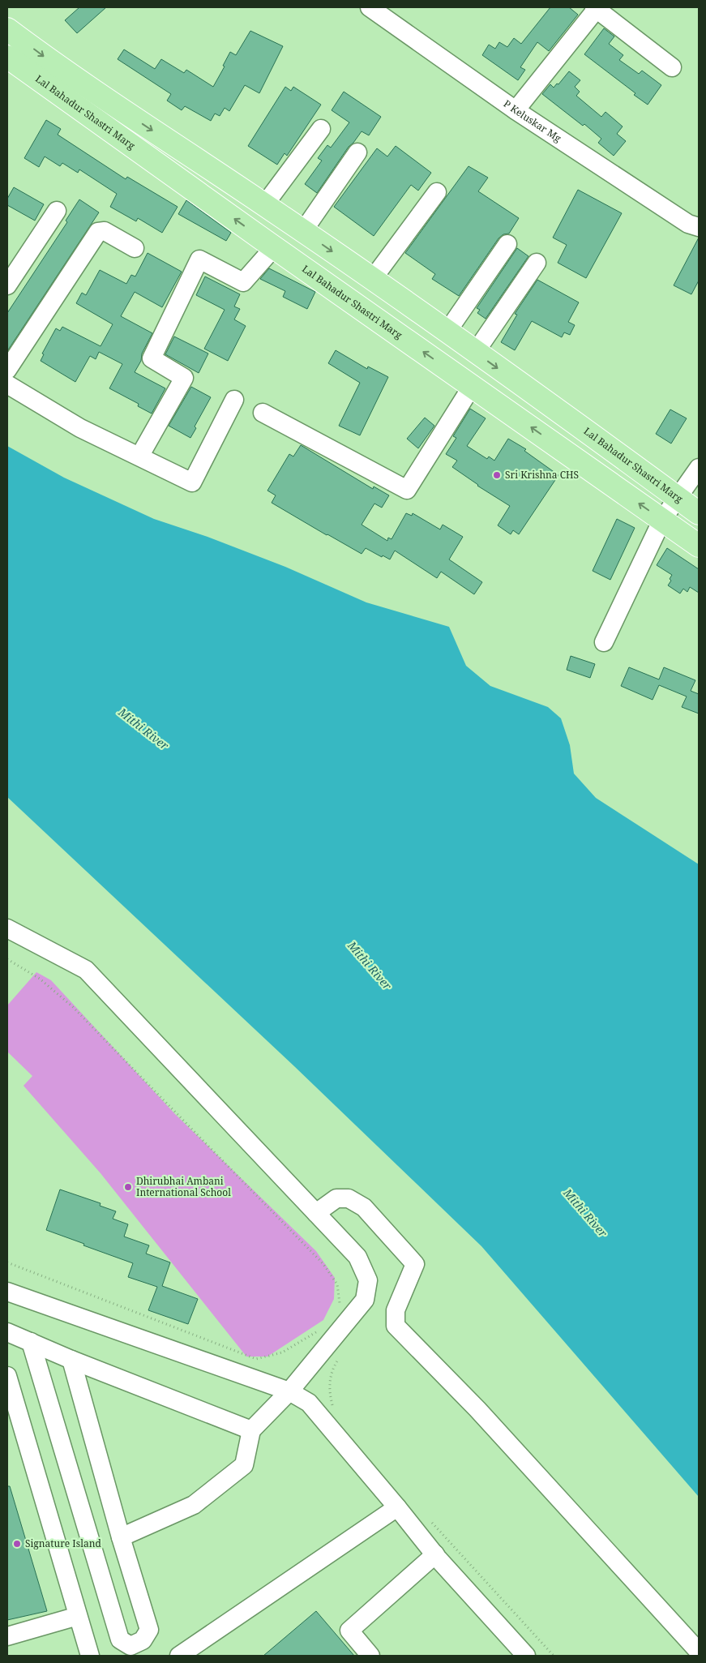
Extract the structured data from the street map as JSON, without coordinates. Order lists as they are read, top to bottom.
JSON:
{
  "streets": {
    "main road": ["Lal Bahadur Shastri Marg"],
    "street": ["P Keluskar Mg"]
  },
  "water": ["Mithi River"],
  "places": ["Sri Krishna CHS", "Dhirubhai Ambani International School", "Signature Island"]
}
